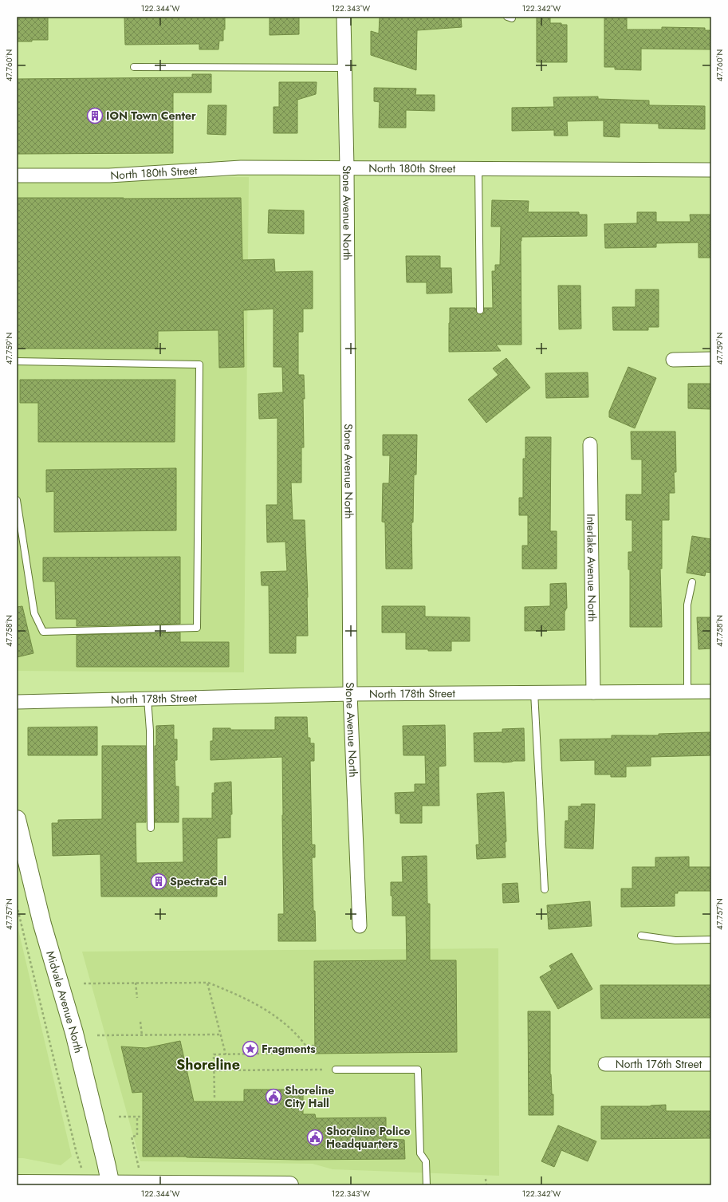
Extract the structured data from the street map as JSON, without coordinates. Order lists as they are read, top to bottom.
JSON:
{
  "streets": {
    "street": [
      "North 180th Street",
      "Stone Avenue North",
      "Interlake Avenue North",
      "North 178th Street",
      "Midvale Avenue North",
      "North 176th Street"
    ]
  },
  "crossings": [
    ["North 180th Street", "Stone Avenue North"],
    ["Stone Avenue North", "North 178th Street"],
    ["Interlake Avenue North", "North 178th Street"]
  ],
  "districts": ["Shoreline"],
  "places": {
    "building": ["ION Town Center", "SpectraCal"],
    "place": ["Fragments"],
    "public building": ["Shoreline City Hall", "Shoreline Police Headquarters"]
  },
  "coordinates": [
    "122.344°W",
    "122.343°W",
    "122.342°W",
    "47.760°N",
    "47.759°N",
    "47.758°N",
    "47.757°N"
  ]
}
